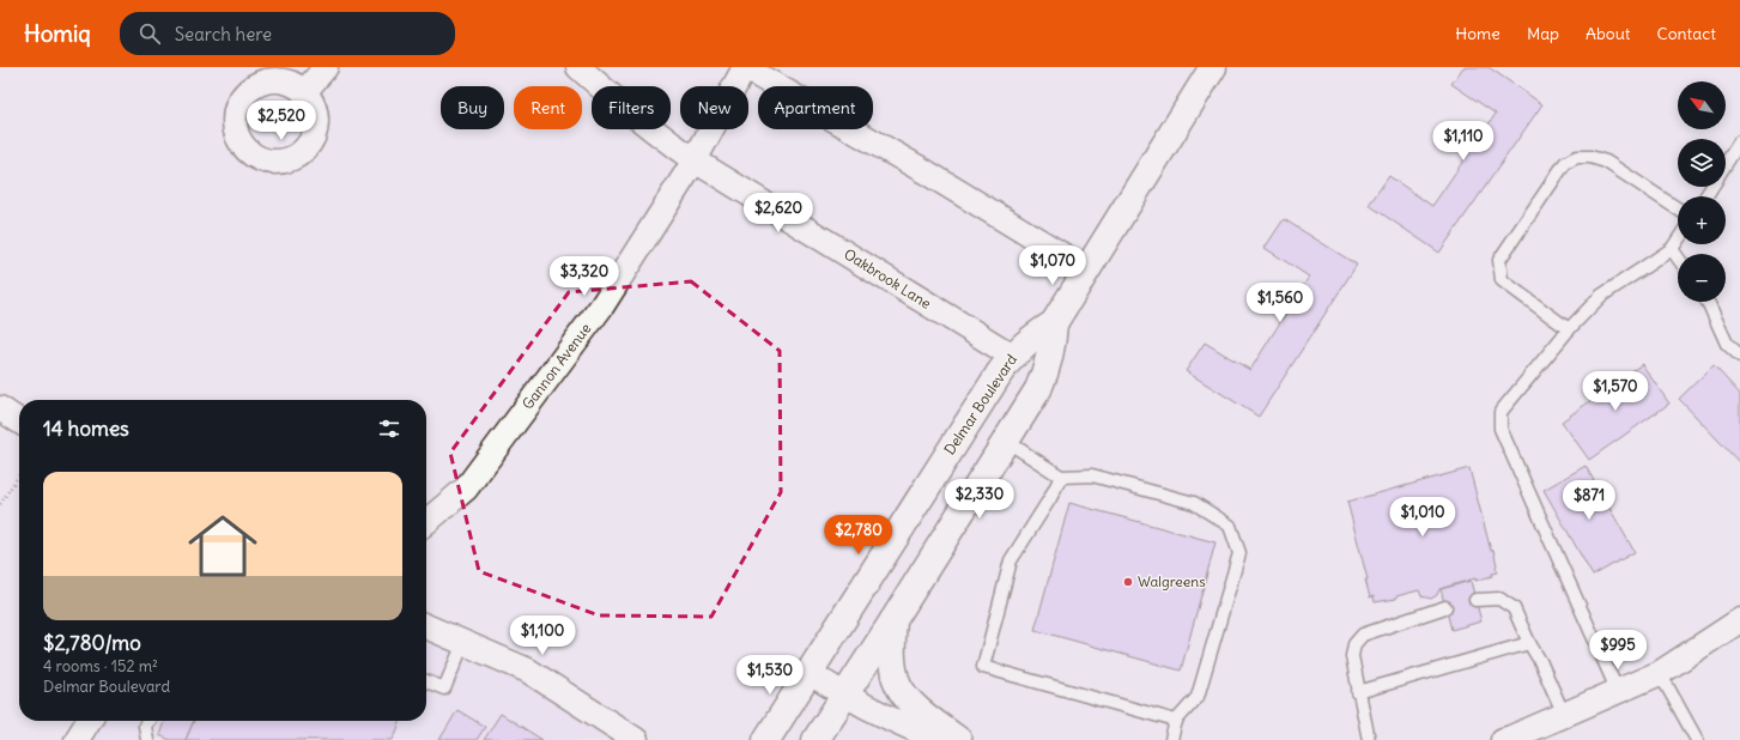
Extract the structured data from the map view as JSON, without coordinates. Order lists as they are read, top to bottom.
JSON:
{
  "streets": {
    "main road": ["Delmar Boulevard"],
    "street": ["Oakbrook Lane", "Gannon Avenue"]
  },
  "crossings": [
    ["Oakbrook Lane", "Gannon Avenue"],
    ["Oakbrook Lane", "Delmar Boulevard"]
  ],
  "places": ["Walgreens"],
  "north": "top left",
  "page": {
    "header": "Homiq",
    "search": "Search here",
    "nav": [
      "Home",
      "Map",
      "About",
      "Contact"
    ],
    "map_buttons": ["+", "−"],
    "chip": [
      "Buy",
      "Rent",
      "Filters",
      "New",
      "Apartment"
    ],
    "price": [
      "$2,520",
      "$1,110",
      "$2,620",
      "$1,070",
      "$3,320",
      "$1,560",
      "$1,570",
      "$2,330",
      "$871",
      "$1,010",
      "$2,780",
      "$1,100",
      "$995",
      "$1,530"
    ],
    "heading": "14 homes",
    "list": [
      {
        "name": "$2,780/mo",
        "note": "4 rooms · 152 m² · Delmar Boulevard"
      }
    ]
  }
}
